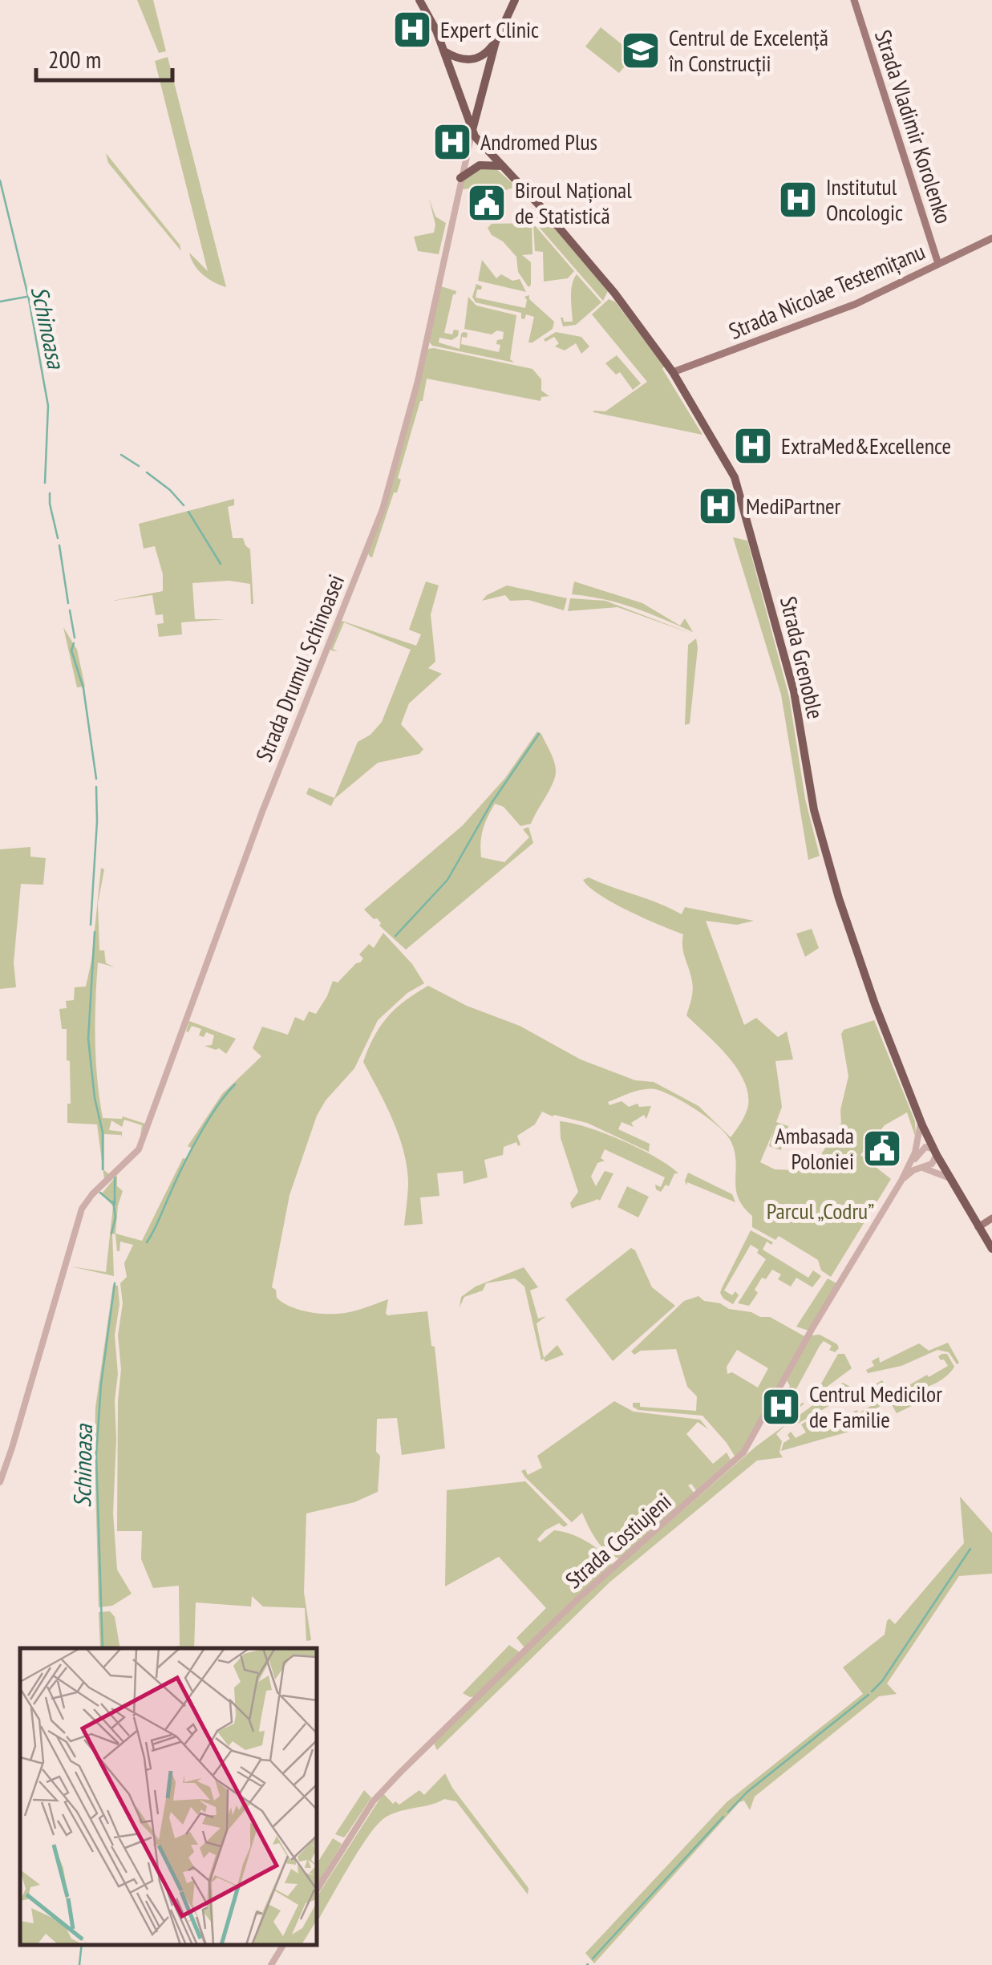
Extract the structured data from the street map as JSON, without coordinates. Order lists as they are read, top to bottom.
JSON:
{
  "streets": {
    "main road": ["Strada Vladimir Korolenko", "Strada Nicolae Testemițanu", "Strada Grenoble"],
    "street": ["Strada Drumul Schinoasei", "Strada Costiujeni"]
  },
  "crossings": [
    ["Strada Vladimir Korolenko", "Strada Nicolae Testemițanu"],
    ["Strada Nicolae Testemițanu", "Strada Grenoble"],
    ["Strada Grenoble", "Strada Drumul Schinoasei"],
    ["Strada Grenoble", "Strada Costiujeni"]
  ],
  "water": ["Schinoasa"],
  "parks": ["Parcul „Codru”"],
  "places": {
    "hospital": [
      "Expert Clinic",
      "Andromed Plus",
      "Institutul Oncologic",
      "ExtraMed&Excellence",
      "MediPartner",
      "Centrul Medicilor de Familie"
    ],
    "school or university": ["Centrul de Excelență în Construcții"],
    "public building": ["Biroul Național de Statistică", "Ambasada Poloniei"]
  },
  "scale_bar": "200 m"
}
